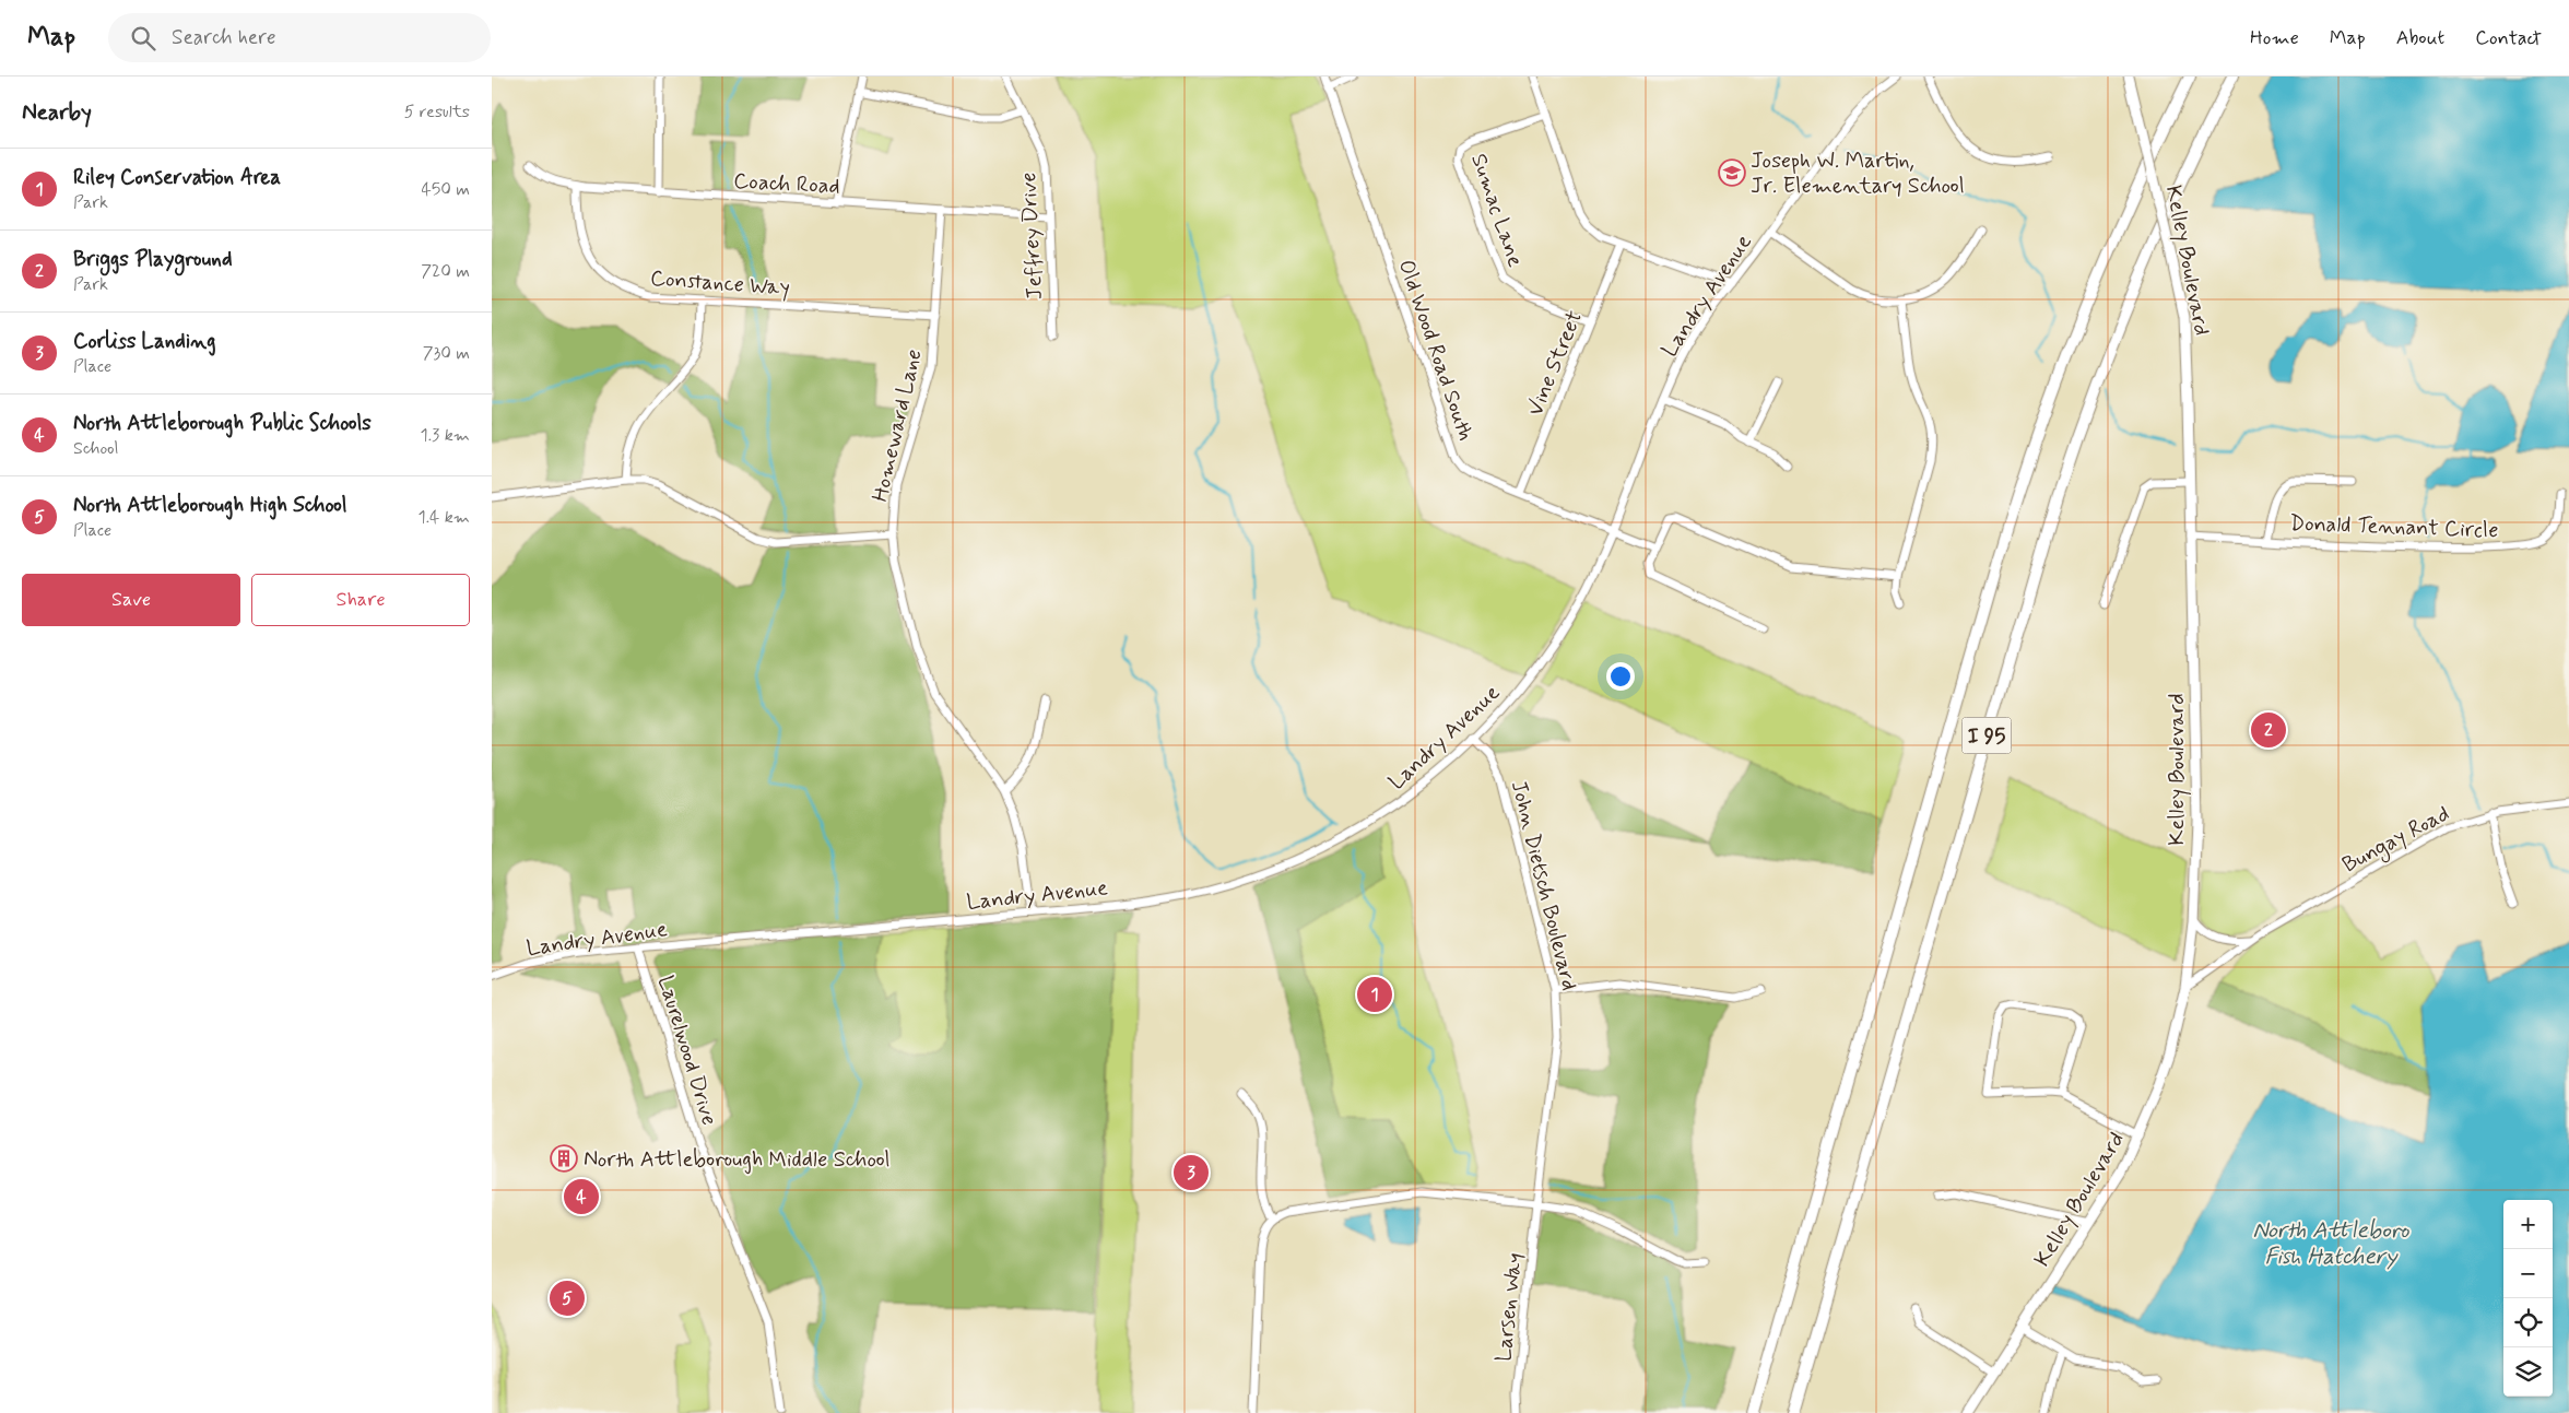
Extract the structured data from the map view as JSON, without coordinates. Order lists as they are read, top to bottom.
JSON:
{
  "streets": {
    "highway": ["I 95"],
    "main road": ["Kelley Boulevard"],
    "street": [
      "Coach Road",
      "Sumac Lane",
      "Jeffrey Drive",
      "Constance Way",
      "Landry Avenue",
      "Old Wood Road South",
      "Vine Street",
      "Homeward Lane",
      "Donald Tennant Circle",
      "Bungay Road",
      "John Dietsch Boulevard",
      "Laurelwood Drive",
      "Larsen Way"
    ]
  },
  "crossings": [
    ["Coach Road", "Jeffrey Drive"],
    ["Coach Road", "Constance Way"],
    ["Coach Road", "Homeward Lane"],
    ["Sumac Lane", "Vine Street"],
    ["Kelley Boulevard", "Donald Tennant Circle"],
    ["Kelley Boulevard", "Bungay Road"],
    ["Constance Way", "Homeward Lane"],
    ["Landry Avenue", "Old Wood Road South"],
    ["Landry Avenue", "Homeward Lane"],
    ["Landry Avenue", "John Dietsch Boulevard"],
    ["Landry Avenue", "Laurelwood Drive"],
    ["Old Wood Road South", "Vine Street"],
    ["John Dietsch Boulevard", "Larsen Way"]
  ],
  "water": ["North Attleboro Fish Hatchery"],
  "places": {
    "school or university": ["Joseph W. Martin, Jr. Elementary School"],
    "building": ["North Attleborough Middle School"]
  },
  "page": {
    "header": "Map",
    "search": "Search here",
    "nav": [
      "Home",
      "Map",
      "About",
      "Contact"
    ],
    "heading": ["Nearby", "5 results"],
    "list": [
      {
        "mark": "1",
        "name": "Riley Conservation Area",
        "note": "Park",
        "value": "450 m"
      },
      {
        "mark": "2",
        "name": "Briggs Playground",
        "note": "Park",
        "value": "720 m"
      },
      {
        "mark": "3",
        "name": "Corliss Landing",
        "note": "Place",
        "value": "730 m"
      },
      {
        "mark": "4",
        "name": "North Attleborough Public Schools",
        "note": "School",
        "value": "1.3 km"
      },
      {
        "mark": "5",
        "name": "North Attleborough High School",
        "note": "Place",
        "value": "1.4 km"
      }
    ],
    "buttons": ["Save", "Share"],
    "pins": [
      "2",
      "1",
      "3",
      "4",
      "5"
    ],
    "map_buttons": ["+", "−"]
  }
}
